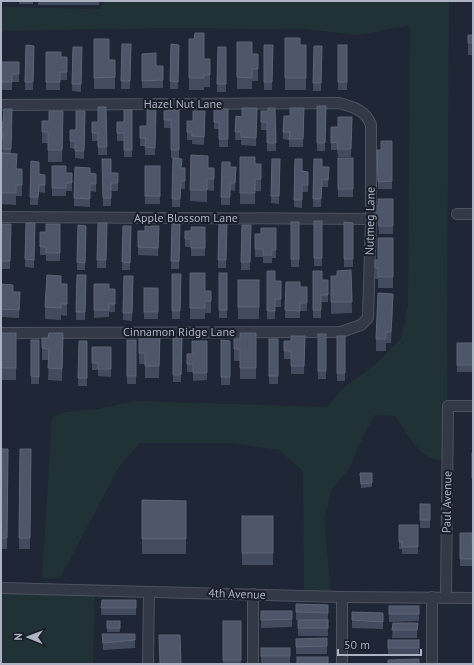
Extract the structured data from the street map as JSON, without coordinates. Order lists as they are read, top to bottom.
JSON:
{
  "streets": {
    "street": [
      "Hazel Nut Lane",
      "Apple Blossom Lane",
      "Nutmeg Lane",
      "Cinnamon Ridge Lane",
      "Paul Avenue",
      "4th Avenue"
    ]
  },
  "crossings": [
    ["Hazel Nut Lane", "Nutmeg Lane"],
    ["Apple Blossom Lane", "Nutmeg Lane"],
    ["Nutmeg Lane", "Cinnamon Ridge Lane"],
    ["Paul Avenue", "4th Avenue"]
  ],
  "scale_bar": "50 m",
  "north": "left"
}
